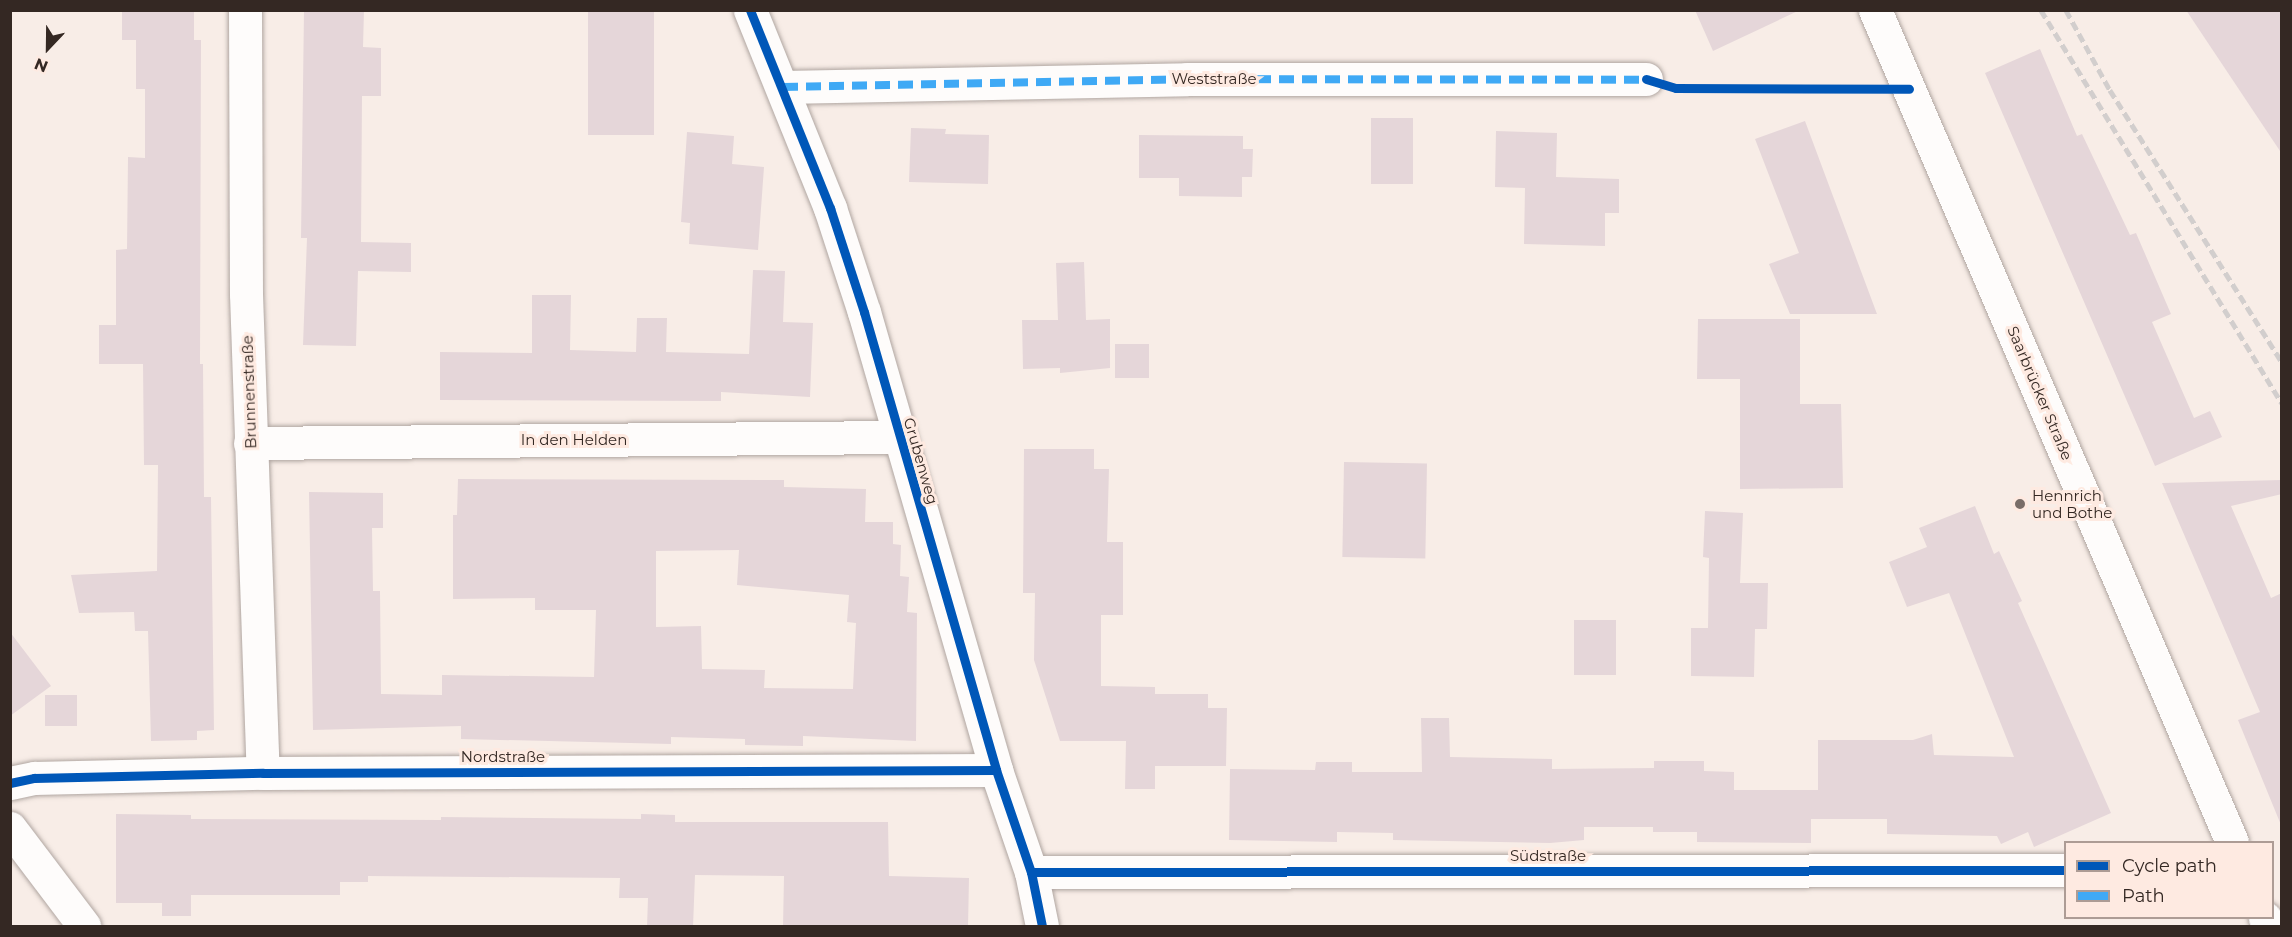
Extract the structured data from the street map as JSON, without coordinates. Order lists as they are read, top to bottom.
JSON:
{
  "streets": {
    "street": [
      "Weststraße",
      "Brunnenstraße",
      "Saarbrücker Straße",
      "In den Helden",
      "Grubenweg",
      "Nordstraße",
      "Südstraße"
    ]
  },
  "crossings": [
    ["Weststraße", "Grubenweg"],
    ["Brunnenstraße", "In den Helden"],
    ["Brunnenstraße", "Nordstraße"],
    ["In den Helden", "Grubenweg"],
    ["Grubenweg", "Nordstraße"],
    ["Grubenweg", "Südstraße"]
  ],
  "places": ["Hennrich und Bothe"],
  "legend": ["Cycle path", "Path"],
  "north": "bottom"
}
